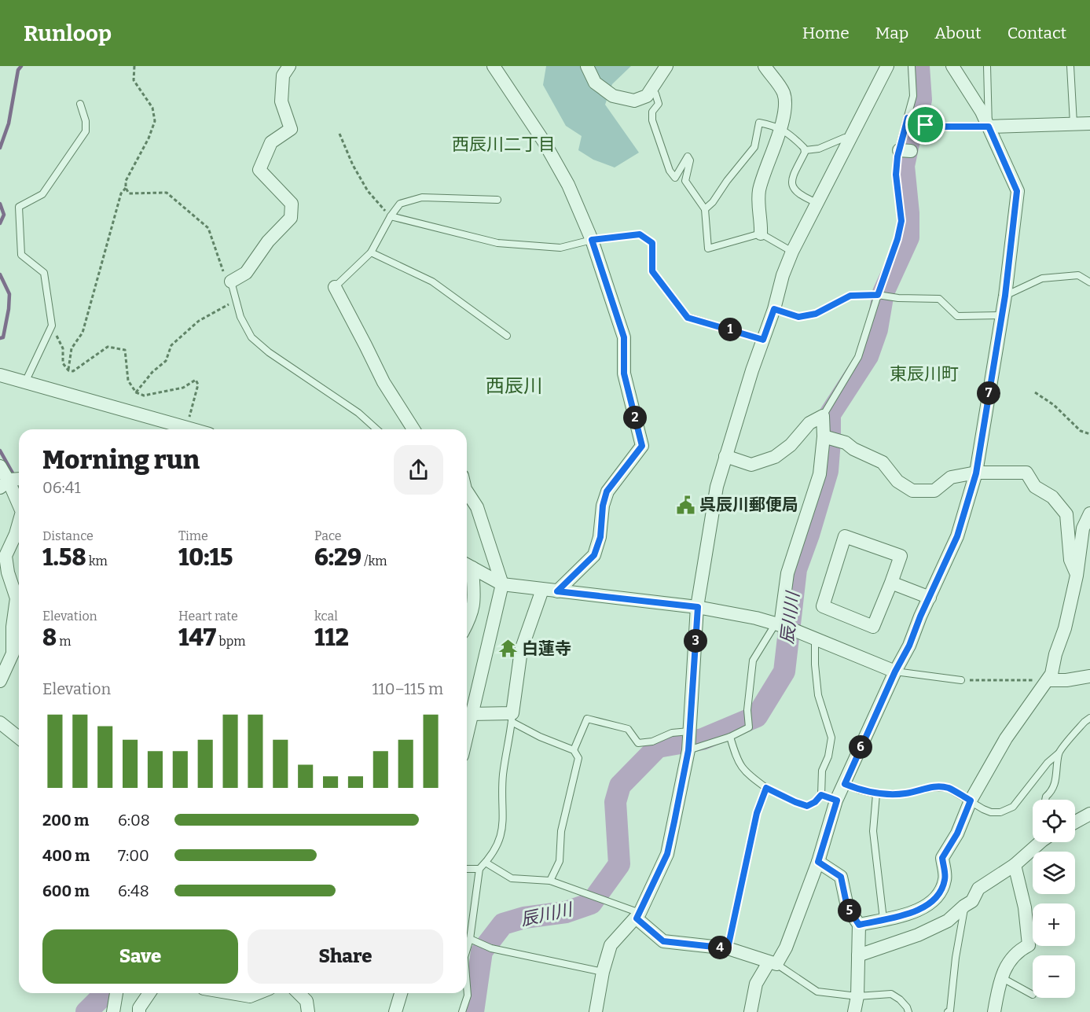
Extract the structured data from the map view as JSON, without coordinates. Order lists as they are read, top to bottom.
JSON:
{
  "districts": ["西辰川二丁目", "東辰川町", "西辰川"],
  "water": ["辰川川"],
  "places": {
    "public building": ["呉辰川郵便局"],
    "temple": ["白蓮寺"]
  },
  "page": {
    "header": "Runloop",
    "nav": [
      "Home",
      "Map",
      "About",
      "Contact"
    ],
    "pins": [
      "1",
      "7",
      "2",
      "3",
      "6",
      "5",
      "4"
    ],
    "heading": ["Morning run", "06:41"],
    "stats": [
      ["Distance", "1.58 km"],
      ["Time", "10:15"],
      ["Pace", "6:29 /km"],
      ["Elevation", "8 m"],
      ["Heart rate", "147 bpm"],
      ["kcal", "112"]
    ],
    "chart": ["Elevation", "110–115 m"],
    "map_buttons": ["+", "−"],
    "list": [
      {
        "name": "200 m",
        "note": "6:08"
      },
      {
        "name": "400 m",
        "note": "7:00"
      },
      {
        "name": "600 m",
        "note": "6:48"
      }
    ],
    "buttons": ["Save", "Share"]
  }
}
